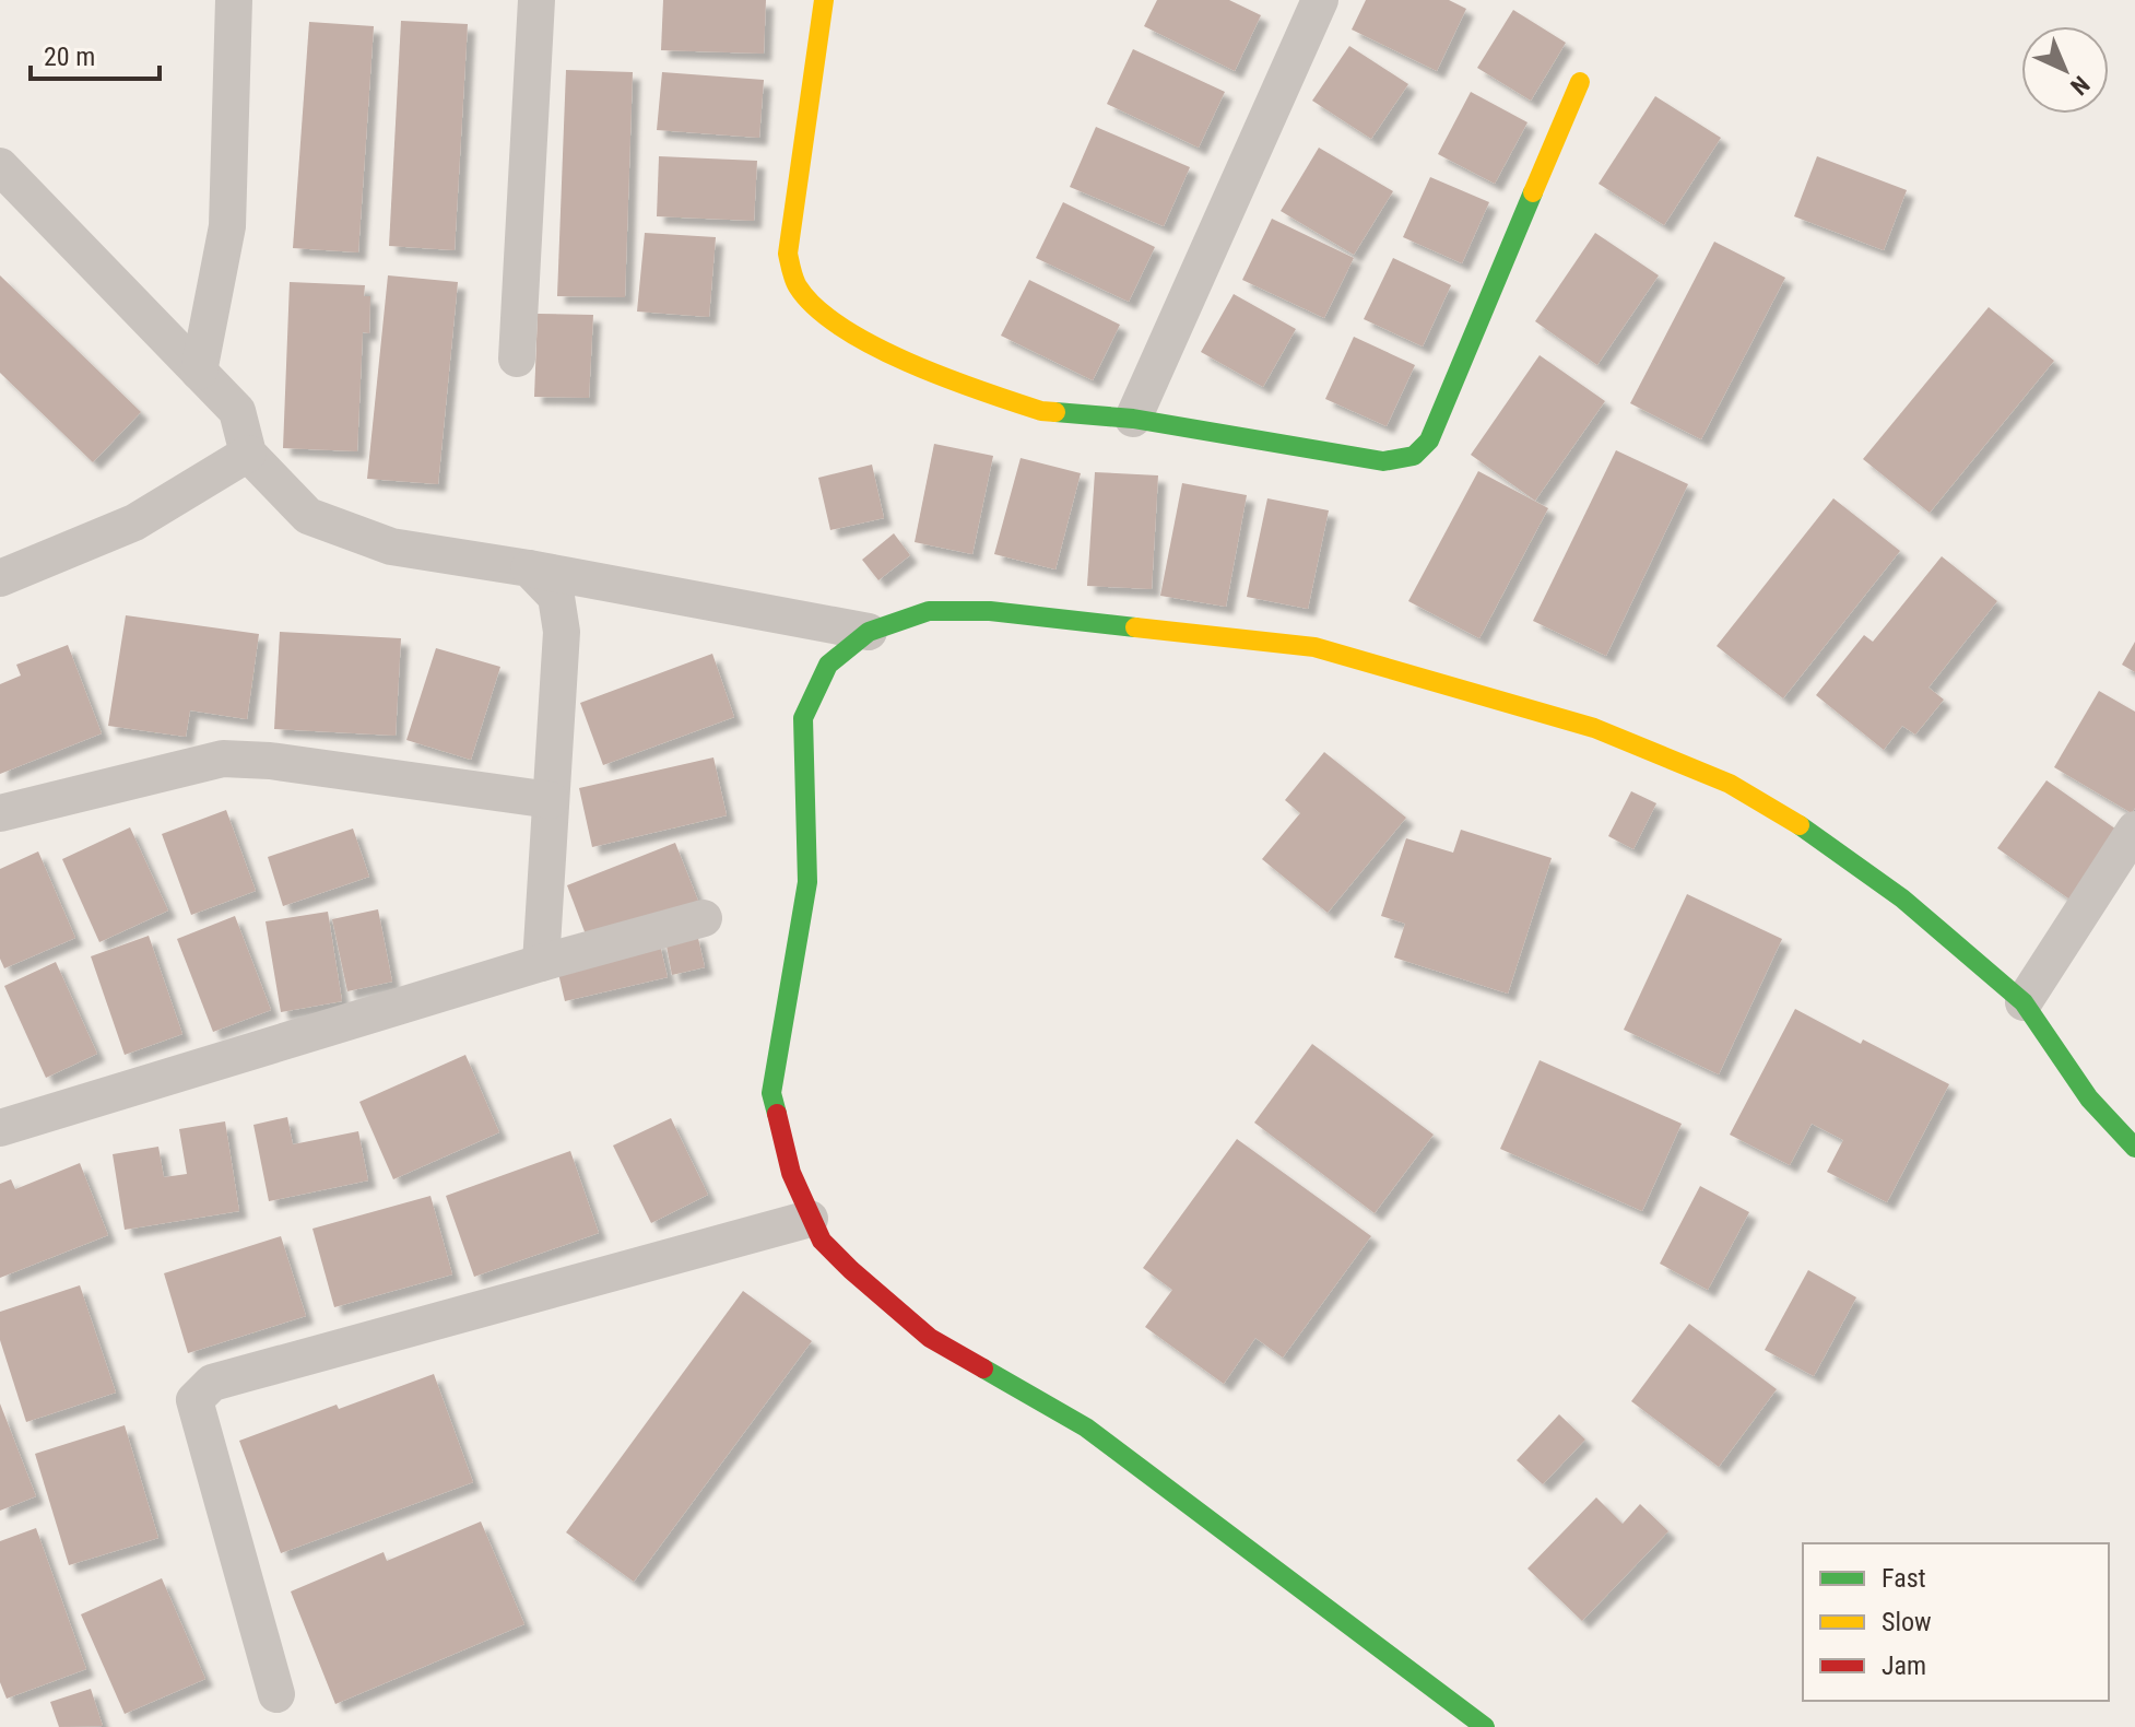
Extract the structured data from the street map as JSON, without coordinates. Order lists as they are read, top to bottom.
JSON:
{
  "legend": ["Fast", "Slow", "Jam"],
  "scale_bar": "20 m",
  "north": "bottom right"
}
